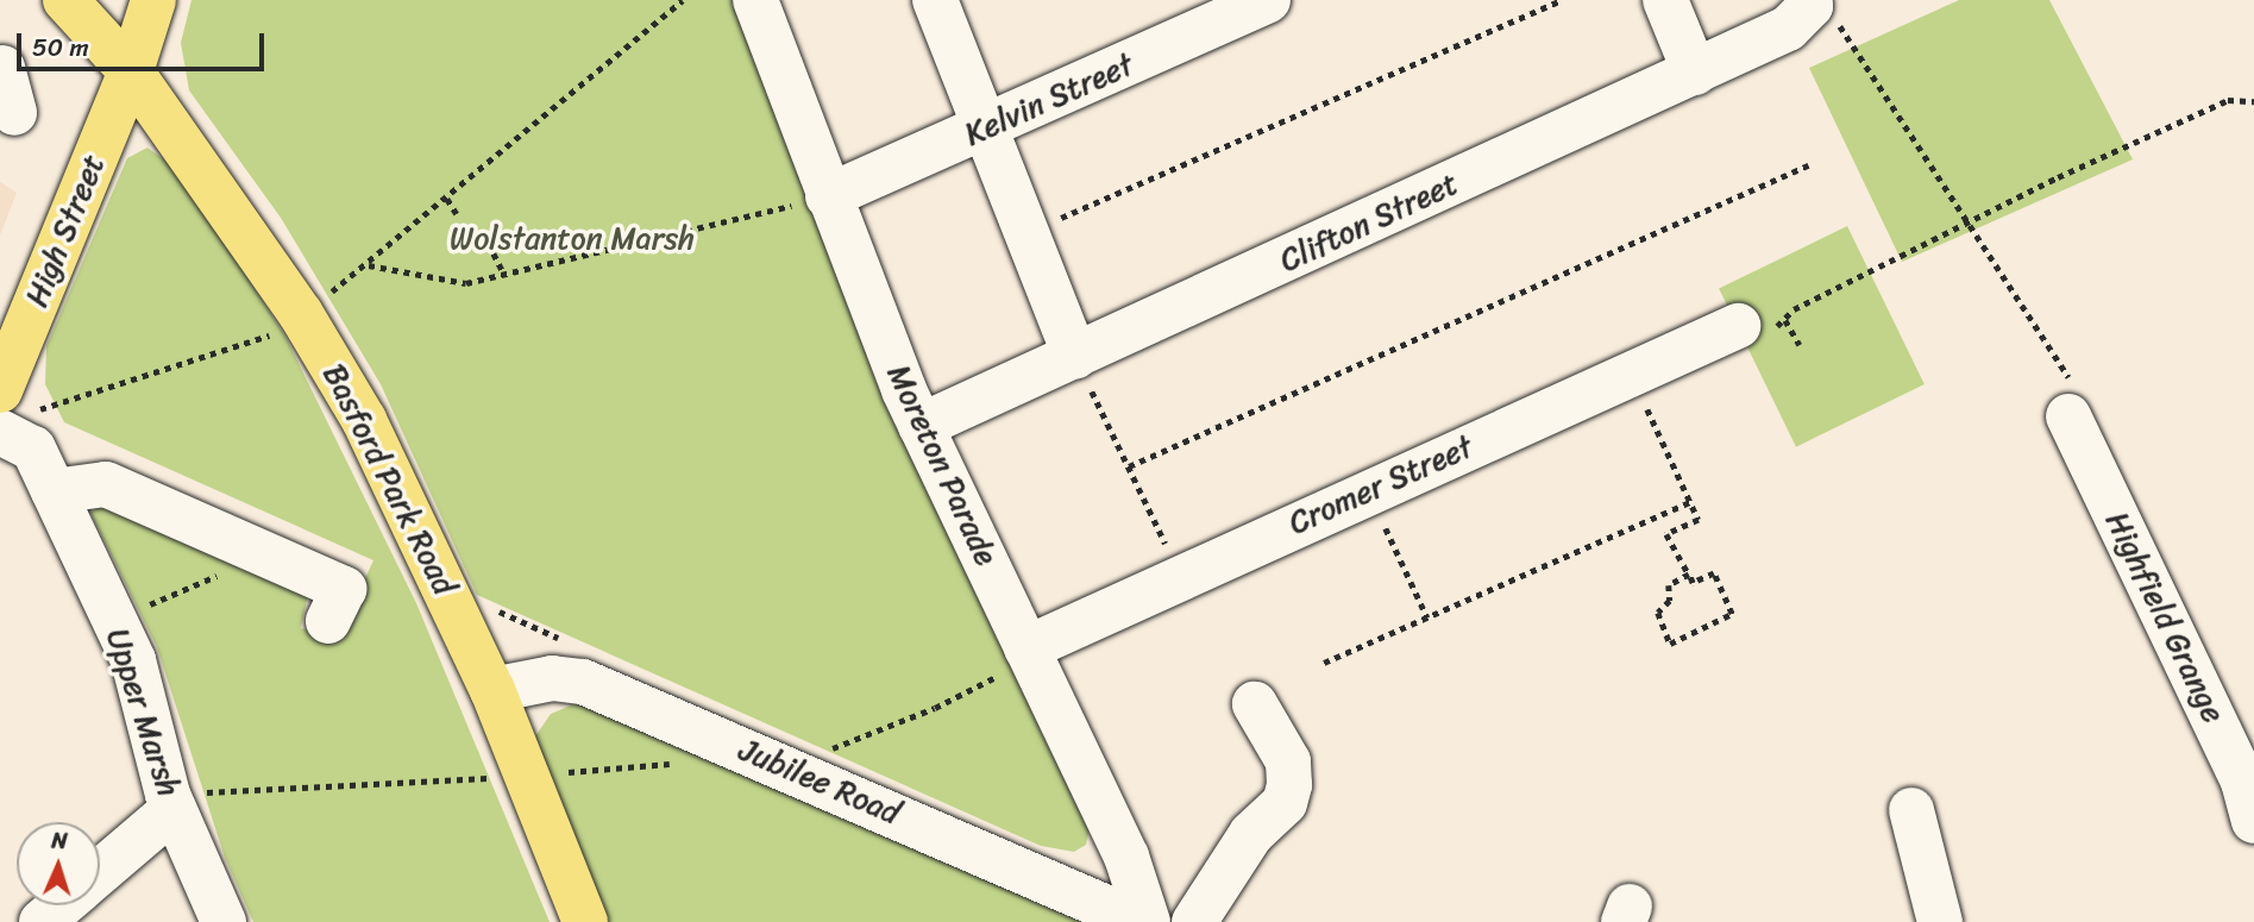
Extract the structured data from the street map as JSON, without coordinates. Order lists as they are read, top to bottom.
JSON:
{
  "streets": {
    "main road": ["High Street", "Basford Park Road"],
    "street": [
      "Kelvin Street",
      "Clifton Street",
      "Moreton Parade",
      "Cromer Street",
      "Highfield Grange",
      "Upper Marsh",
      "Jubilee Road"
    ]
  },
  "crossings": [
    ["Kelvin Street", "Moreton Parade"],
    ["Clifton Street", "Moreton Parade"],
    ["High Street", "Basford Park Road"],
    ["High Street", "Upper Marsh"],
    ["Moreton Parade", "Cromer Street"],
    ["Basford Park Road", "Jubilee Road"]
  ],
  "parks": ["Wolstanton Marsh"],
  "scale_bar": "50 m",
  "north": "top"
}
